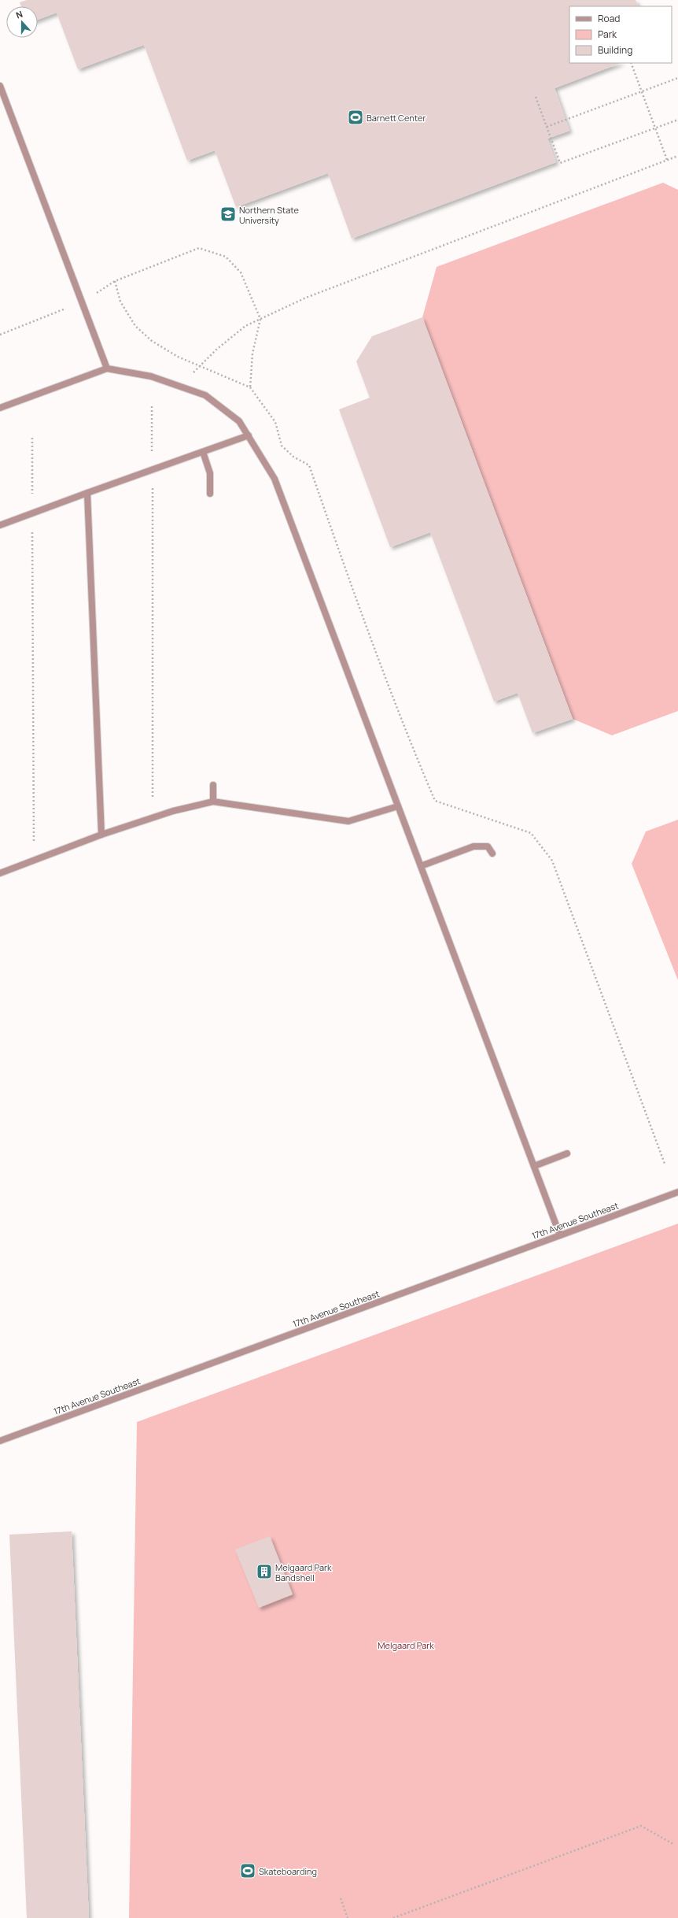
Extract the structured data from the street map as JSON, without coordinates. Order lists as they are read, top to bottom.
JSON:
{
  "streets": {
    "street": ["17th Avenue Southeast"]
  },
  "parks": ["Melgaard Park"],
  "places": {
    "sports": ["Barnett Center", "Skateboarding"],
    "school or university": ["Northern State University"],
    "building": ["Melgaard Park Bandshell"]
  },
  "legend": ["Road", "Park", "Building"],
  "north": "top"
}
